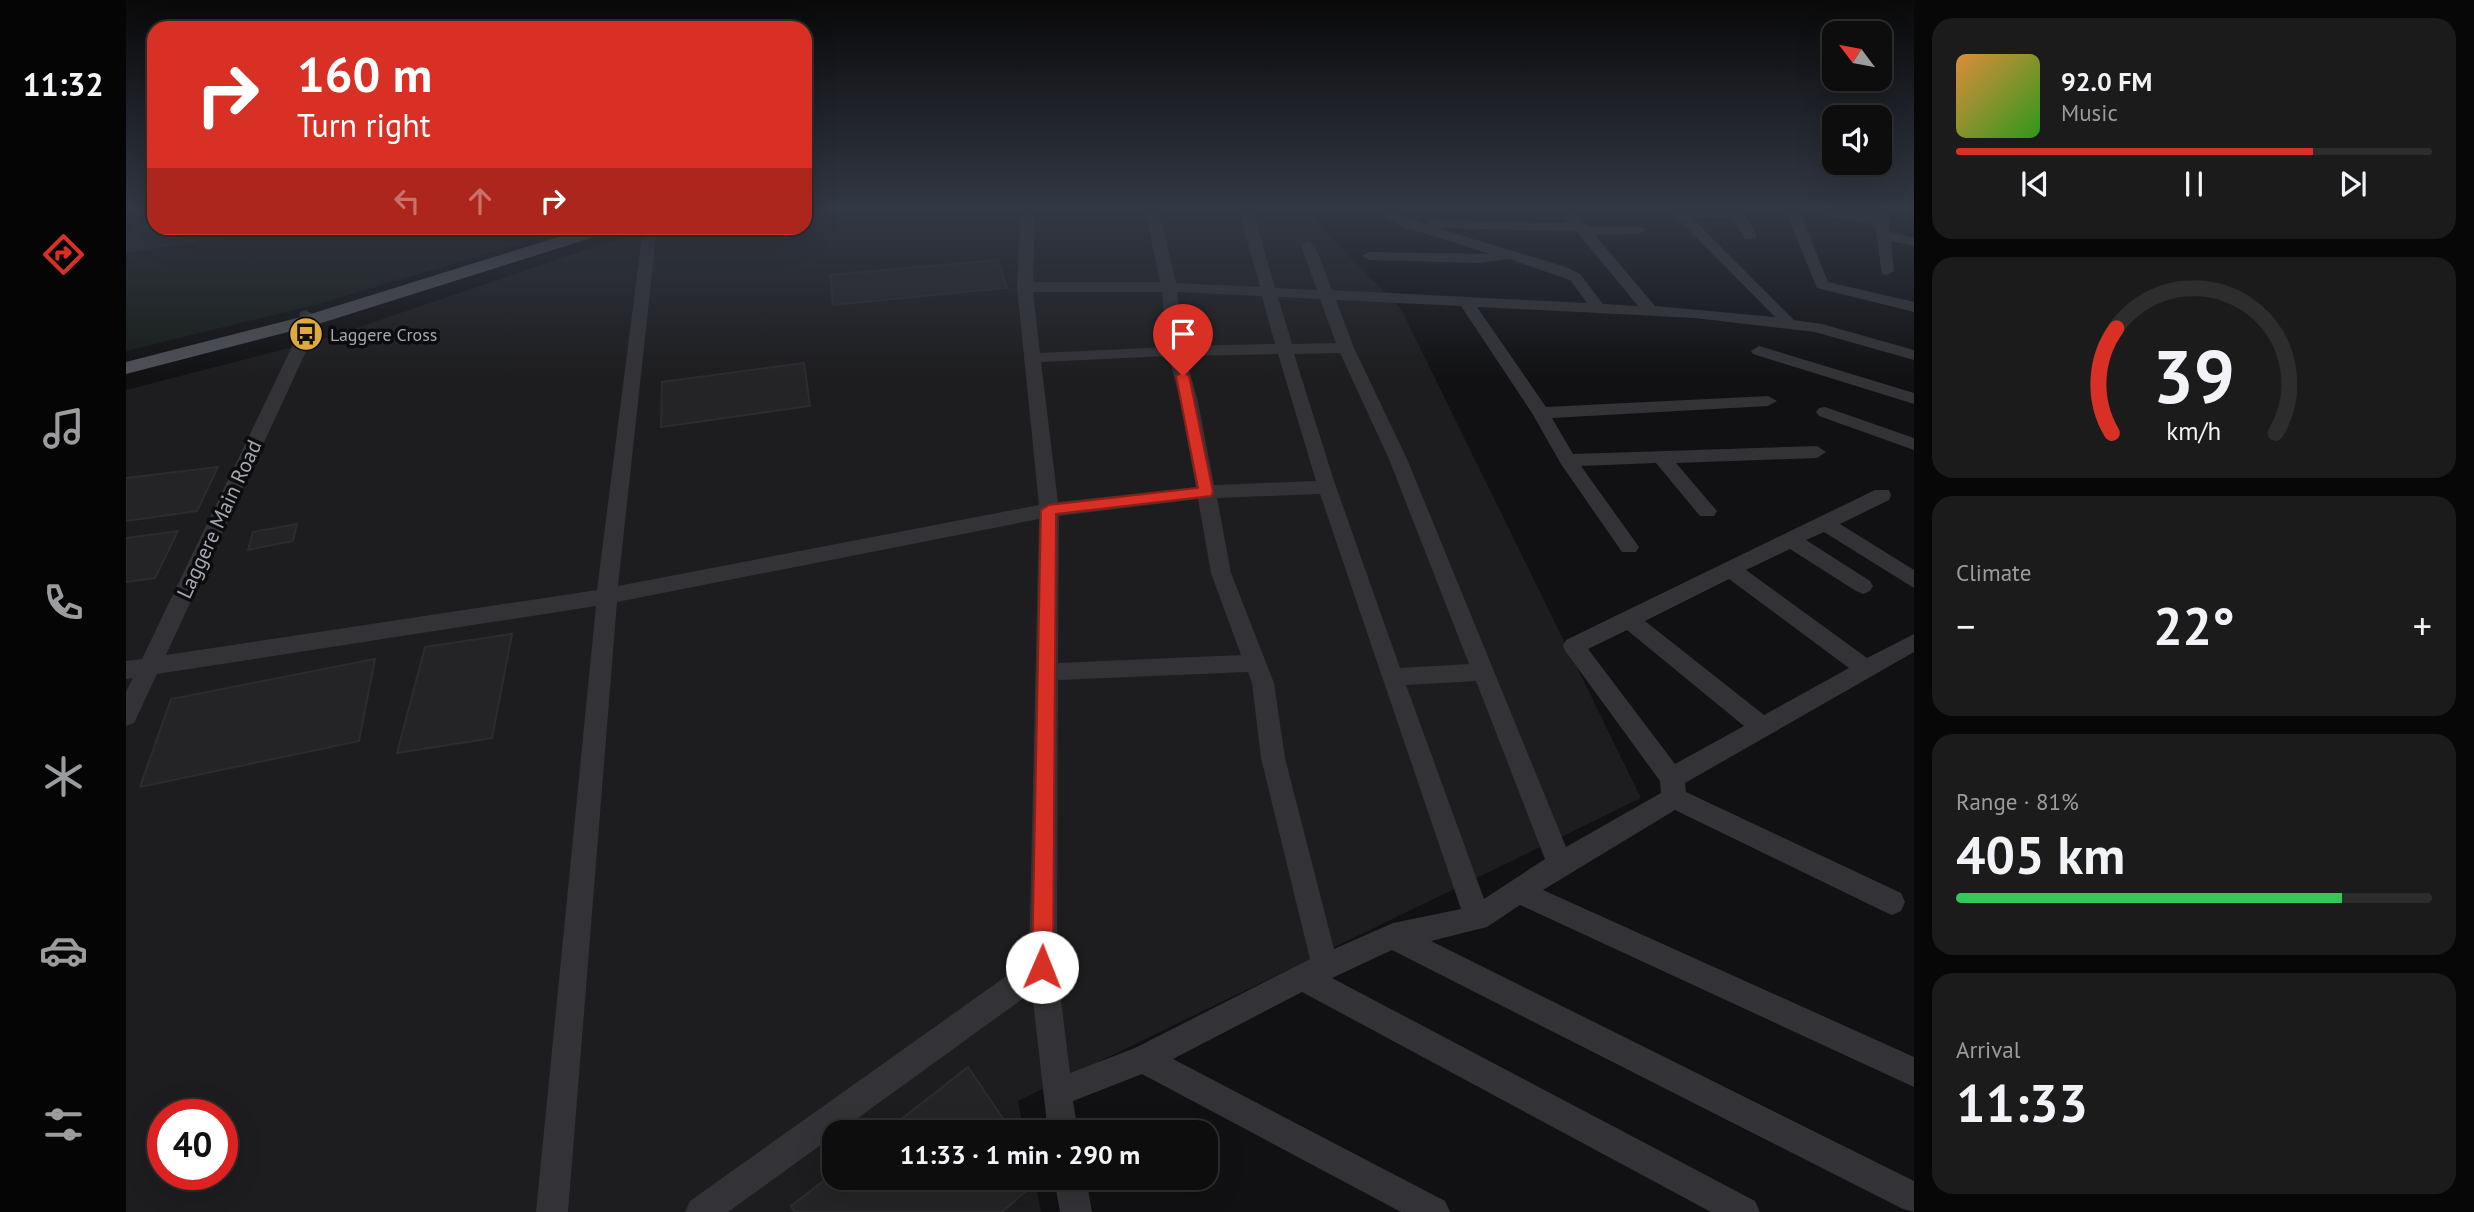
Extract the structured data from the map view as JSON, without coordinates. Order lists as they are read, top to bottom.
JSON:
{
  "streets": {
    "street": ["Laggere Main Road"]
  },
  "places": {
    "bus stop": ["Laggere Cross"]
  },
  "north": "top left",
  "page": {
    "tabs": "11:32",
    "turn": ["160 m", "Turn right"],
    "song": ["92.0 FM", "Music"],
    "tile": [
      "Climate",
      ["Range · 81%", "405 km"],
      ["Arrival", "11:33"]
    ],
    "heat": ["−", "22°", "+"],
    "limit": "40",
    "trip": "11:33 · 1 min · 290 m",
    "gauge": ["39", "km/h"]
  }
}
